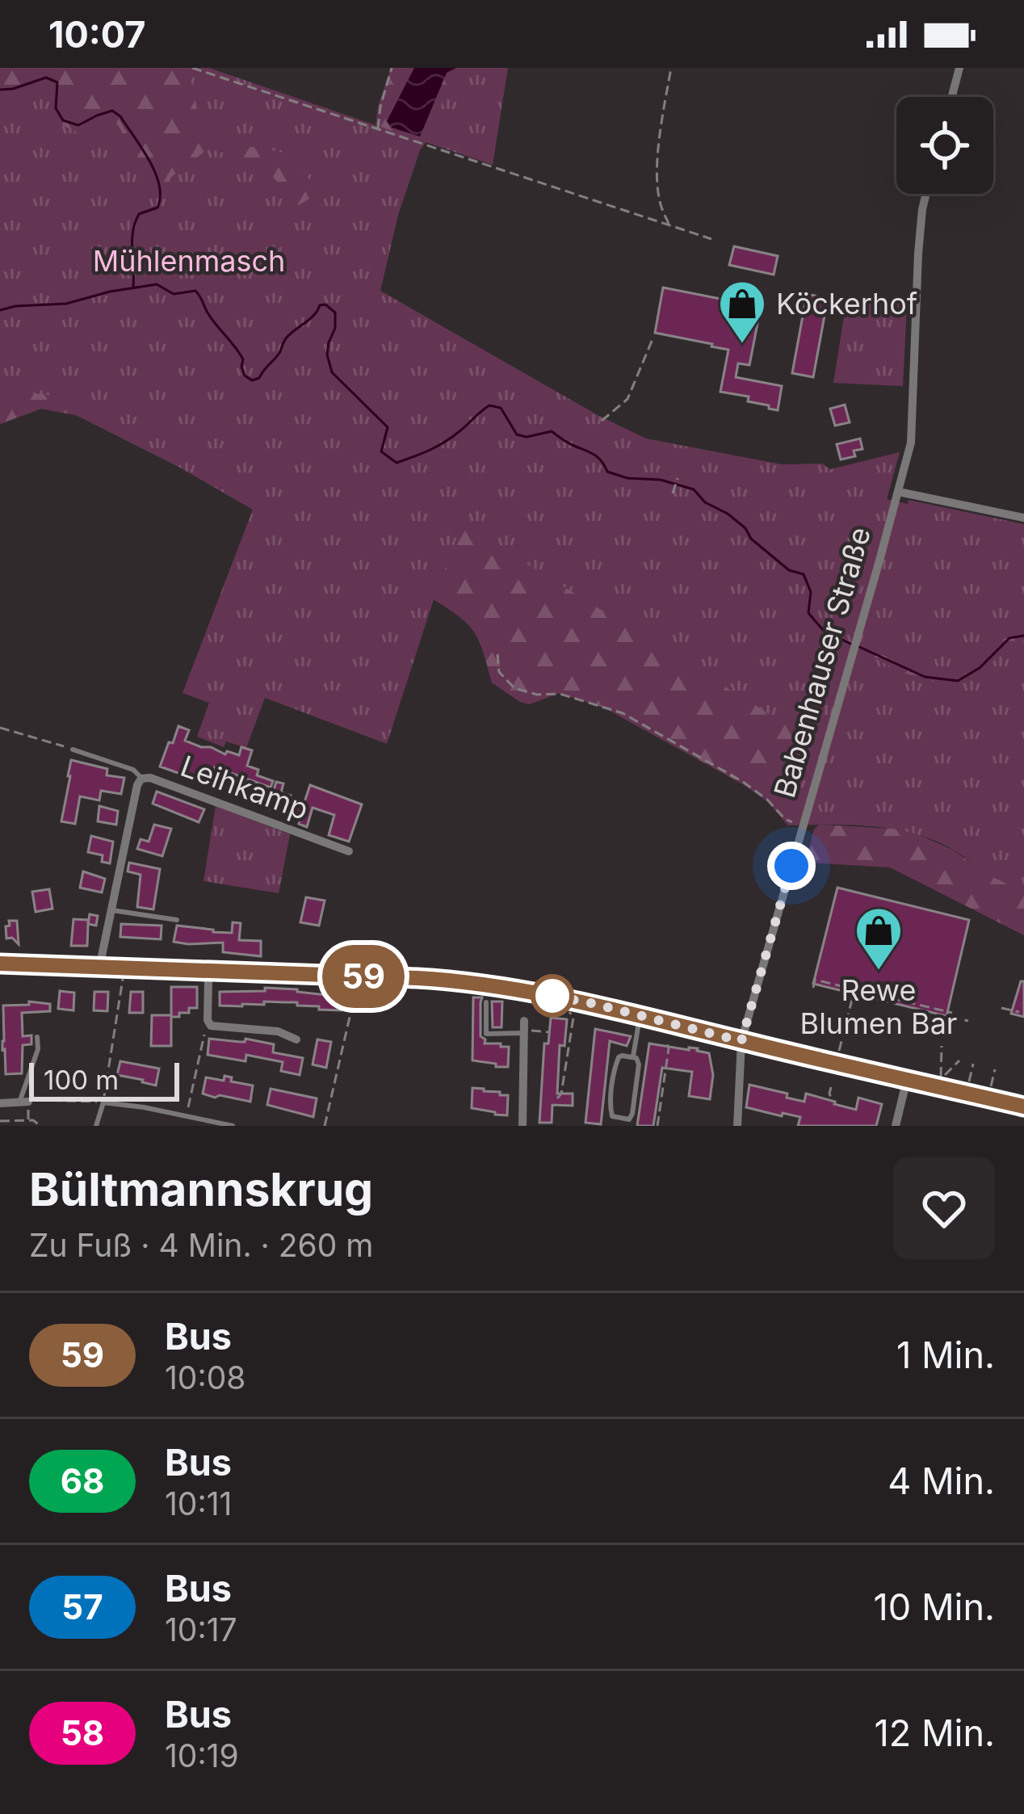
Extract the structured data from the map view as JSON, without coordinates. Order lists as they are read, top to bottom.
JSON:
{
  "streets": {
    "street": ["Babenhauser Straße", "Leihkamp"]
  },
  "parks": ["Mühlenmasch"],
  "places": {
    "shop": ["Köckerhof", "Rewe Blumen Bar"]
  },
  "lines": ["bus line 59"],
  "scale_bar": "100 m",
  "page": {
    "status": "10:07",
    "on_map": "59",
    "scale": "100 m",
    "heading": ["Bültmannskrug", "Zu Fuß · 4 Min. · 260 m"],
    "list": [
      {
        "mark": "59",
        "name": "Bus",
        "note": "10:08",
        "value": "1 Min."
      },
      {
        "mark": "68",
        "name": "Bus",
        "note": "10:11",
        "value": "4 Min."
      },
      {
        "mark": "57",
        "name": "Bus",
        "note": "10:17",
        "value": "10 Min."
      },
      {
        "mark": "58",
        "name": "Bus",
        "note": "10:19",
        "value": "12 Min."
      }
    ]
  }
}
